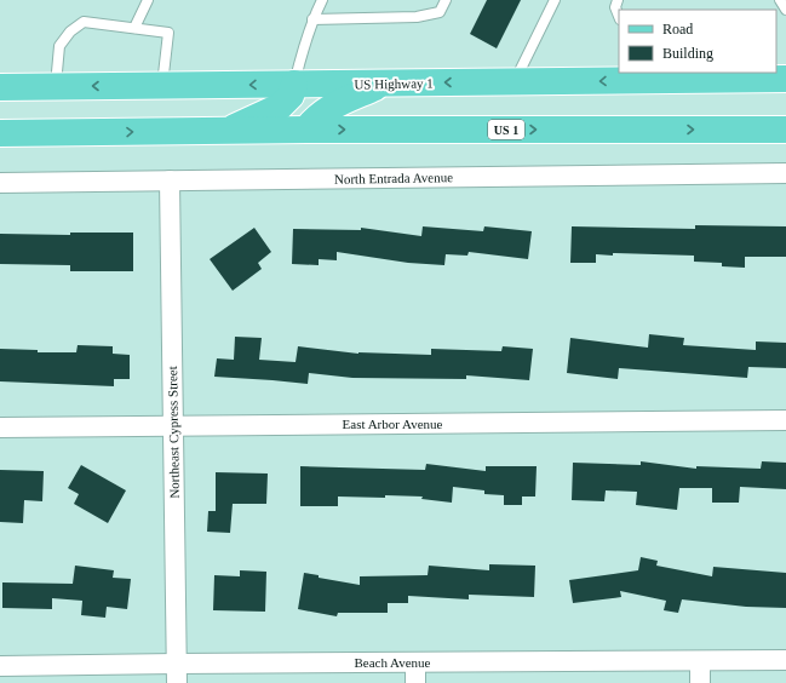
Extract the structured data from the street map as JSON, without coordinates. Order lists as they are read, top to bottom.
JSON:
{
  "streets": {
    "main road": ["US Highway 1", "US 1"],
    "street": [
      "North Entrada Avenue",
      "East Arbor Avenue",
      "Northeast Cypress Street",
      "Beach Avenue"
    ]
  },
  "crossings": [
    ["North Entrada Avenue", "Northeast Cypress Street"],
    ["East Arbor Avenue", "Northeast Cypress Street"],
    ["Northeast Cypress Street", "Beach Avenue"]
  ],
  "legend": ["Road", "Building"]
}
